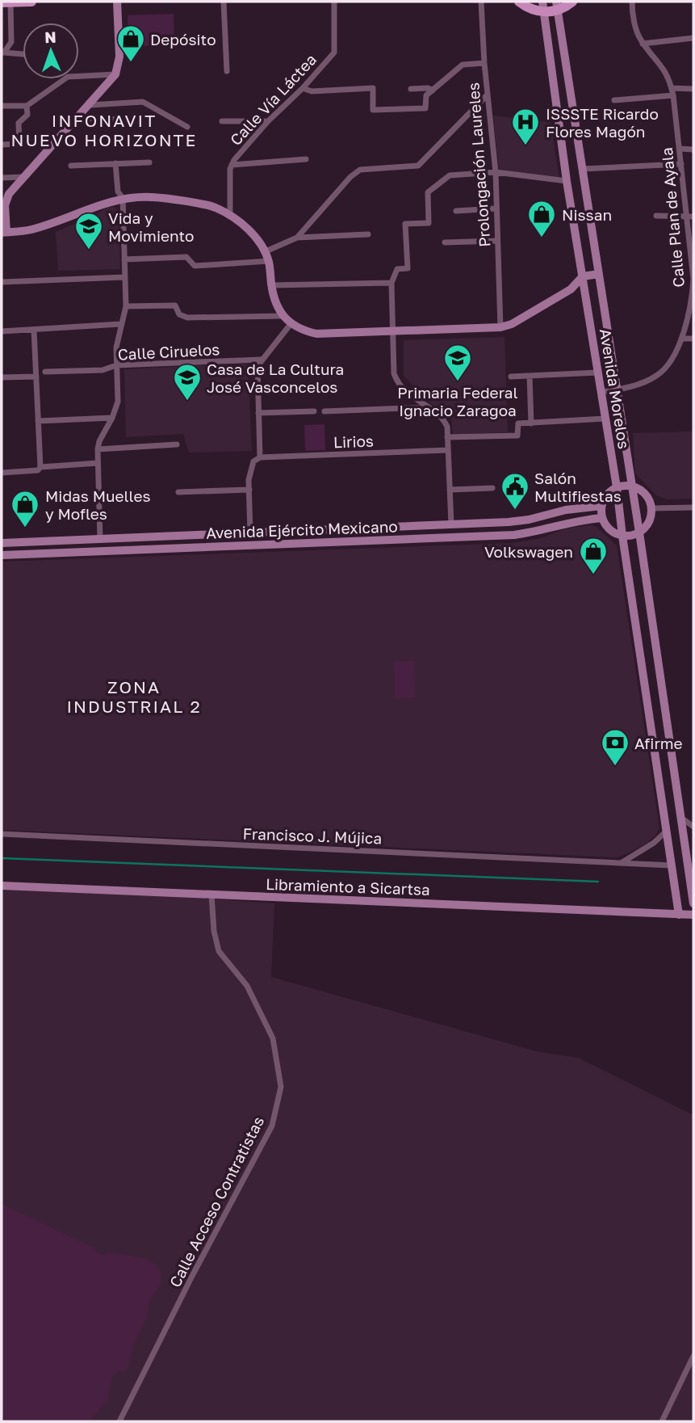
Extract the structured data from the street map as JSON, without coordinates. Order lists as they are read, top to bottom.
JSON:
{
  "streets": {
    "main road": ["Avenida Morelos", "Avenida Ejército Mexicano", "Libramiento a Sicartsa"],
    "street": [
      "Calle Vía Láctea",
      "Prolongación Laureles",
      "Calle Plan de Ayala",
      "Calle Ciruelos",
      "Lirios",
      "Francisco J. Mújica",
      "Calle Acceso Contratistas"
    ]
  },
  "crossings": [
    ["Calle Plan de Ayala", "Avenida Morelos"],
    ["Avenida Morelos", "Francisco J. Mújica"],
    ["Avenida Morelos", "Libramiento a Sicartsa"],
    ["Libramiento a Sicartsa", "Calle Acceso Contratistas"]
  ],
  "districts": ["INFONAVIT NUEVO HORIZONTE", "ZONA INDUSTRIAL 2"],
  "places": {
    "shop": [
      "Depósito",
      "Nissan",
      "Midas Muelles y Mofles",
      "Volkswagen"
    ],
    "hospital": ["ISSSTE Ricardo Flores Magón"],
    "school or university": ["Vida y Movimiento", "Primaria Federal Ignacio Zaragoa", "Casa de La Cultura José Vasconcelos"],
    "public building": ["Salón Multifiestas"],
    "bank": ["Afirme"]
  },
  "north": "top"
}
